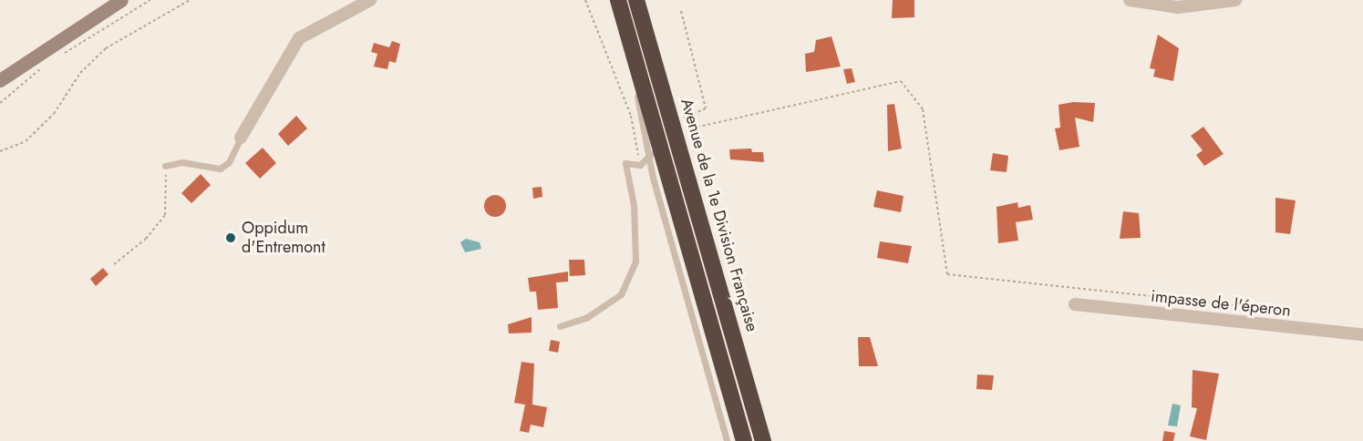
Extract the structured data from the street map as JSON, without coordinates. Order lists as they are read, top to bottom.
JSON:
{
  "streets": {
    "highway": ["Avenue de la 1e Division Française"],
    "street": ["impasse de l'éperon"]
  },
  "places": ["Oppidum d'Entremont"]
}
